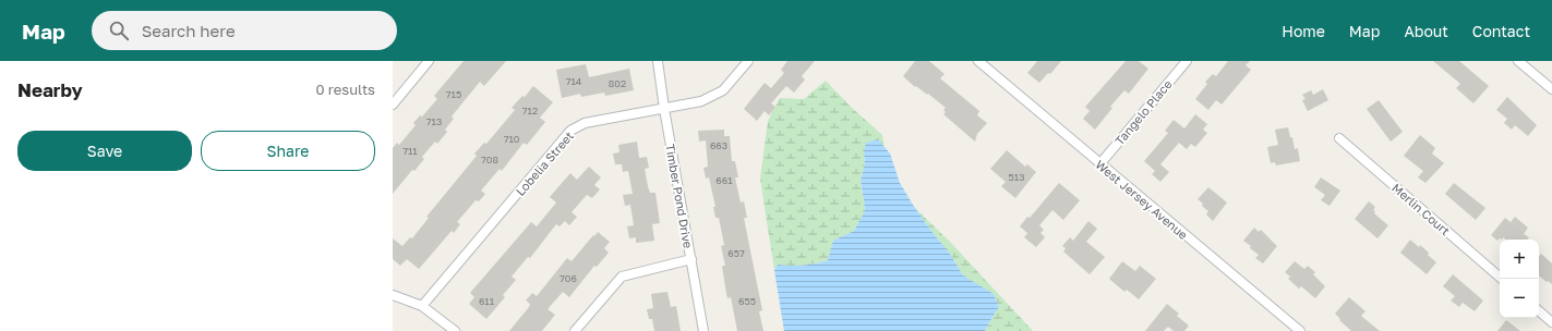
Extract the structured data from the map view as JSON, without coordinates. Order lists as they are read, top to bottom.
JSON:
{
  "streets": {
    "street": [
      "Tangelo Place",
      "Lobelia Street",
      "Timber Pond Drive",
      "West Jersey Avenue",
      "Merlin Court"
    ]
  },
  "crossings": [
    ["Tangelo Place", "West Jersey Avenue"],
    ["Lobelia Street", "Timber Pond Drive"]
  ],
  "house_numbers": [
    "714",
    "802",
    "715",
    "712",
    "713",
    "710",
    "663",
    "711",
    "708",
    "513",
    "661",
    "657",
    "706",
    "611",
    "655"
  ],
  "page": {
    "header": "Map",
    "search": "Search here",
    "nav": [
      "Home",
      "Map",
      "About",
      "Contact"
    ],
    "heading": ["Nearby", "0 results"],
    "buttons": ["Save", "Share"],
    "map_buttons": ["+", "−"]
  }
}
